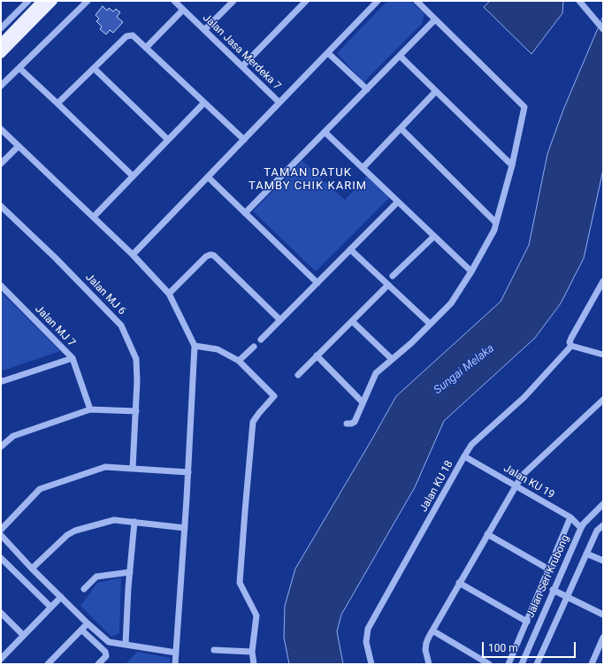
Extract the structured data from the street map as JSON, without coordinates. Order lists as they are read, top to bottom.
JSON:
{
  "streets": {
    "street": [
      "Jalan Jasa Merdeka 7",
      "Jalan MJ 6",
      "Jalan MJ 7",
      "Jalan KU 19",
      "Jalan KU 18",
      "Jalan Seri Krubong"
    ]
  },
  "crossings": [
    ["Jalan KU 19", "Jalan KU 18"],
    ["Jalan KU 19", "Jalan Seri Krubong"]
  ],
  "districts": ["TAMAN DATUK TAMBY CHIK KARIM"],
  "water": ["Sungai Melaka"],
  "scale_bar": "100 m"
}
